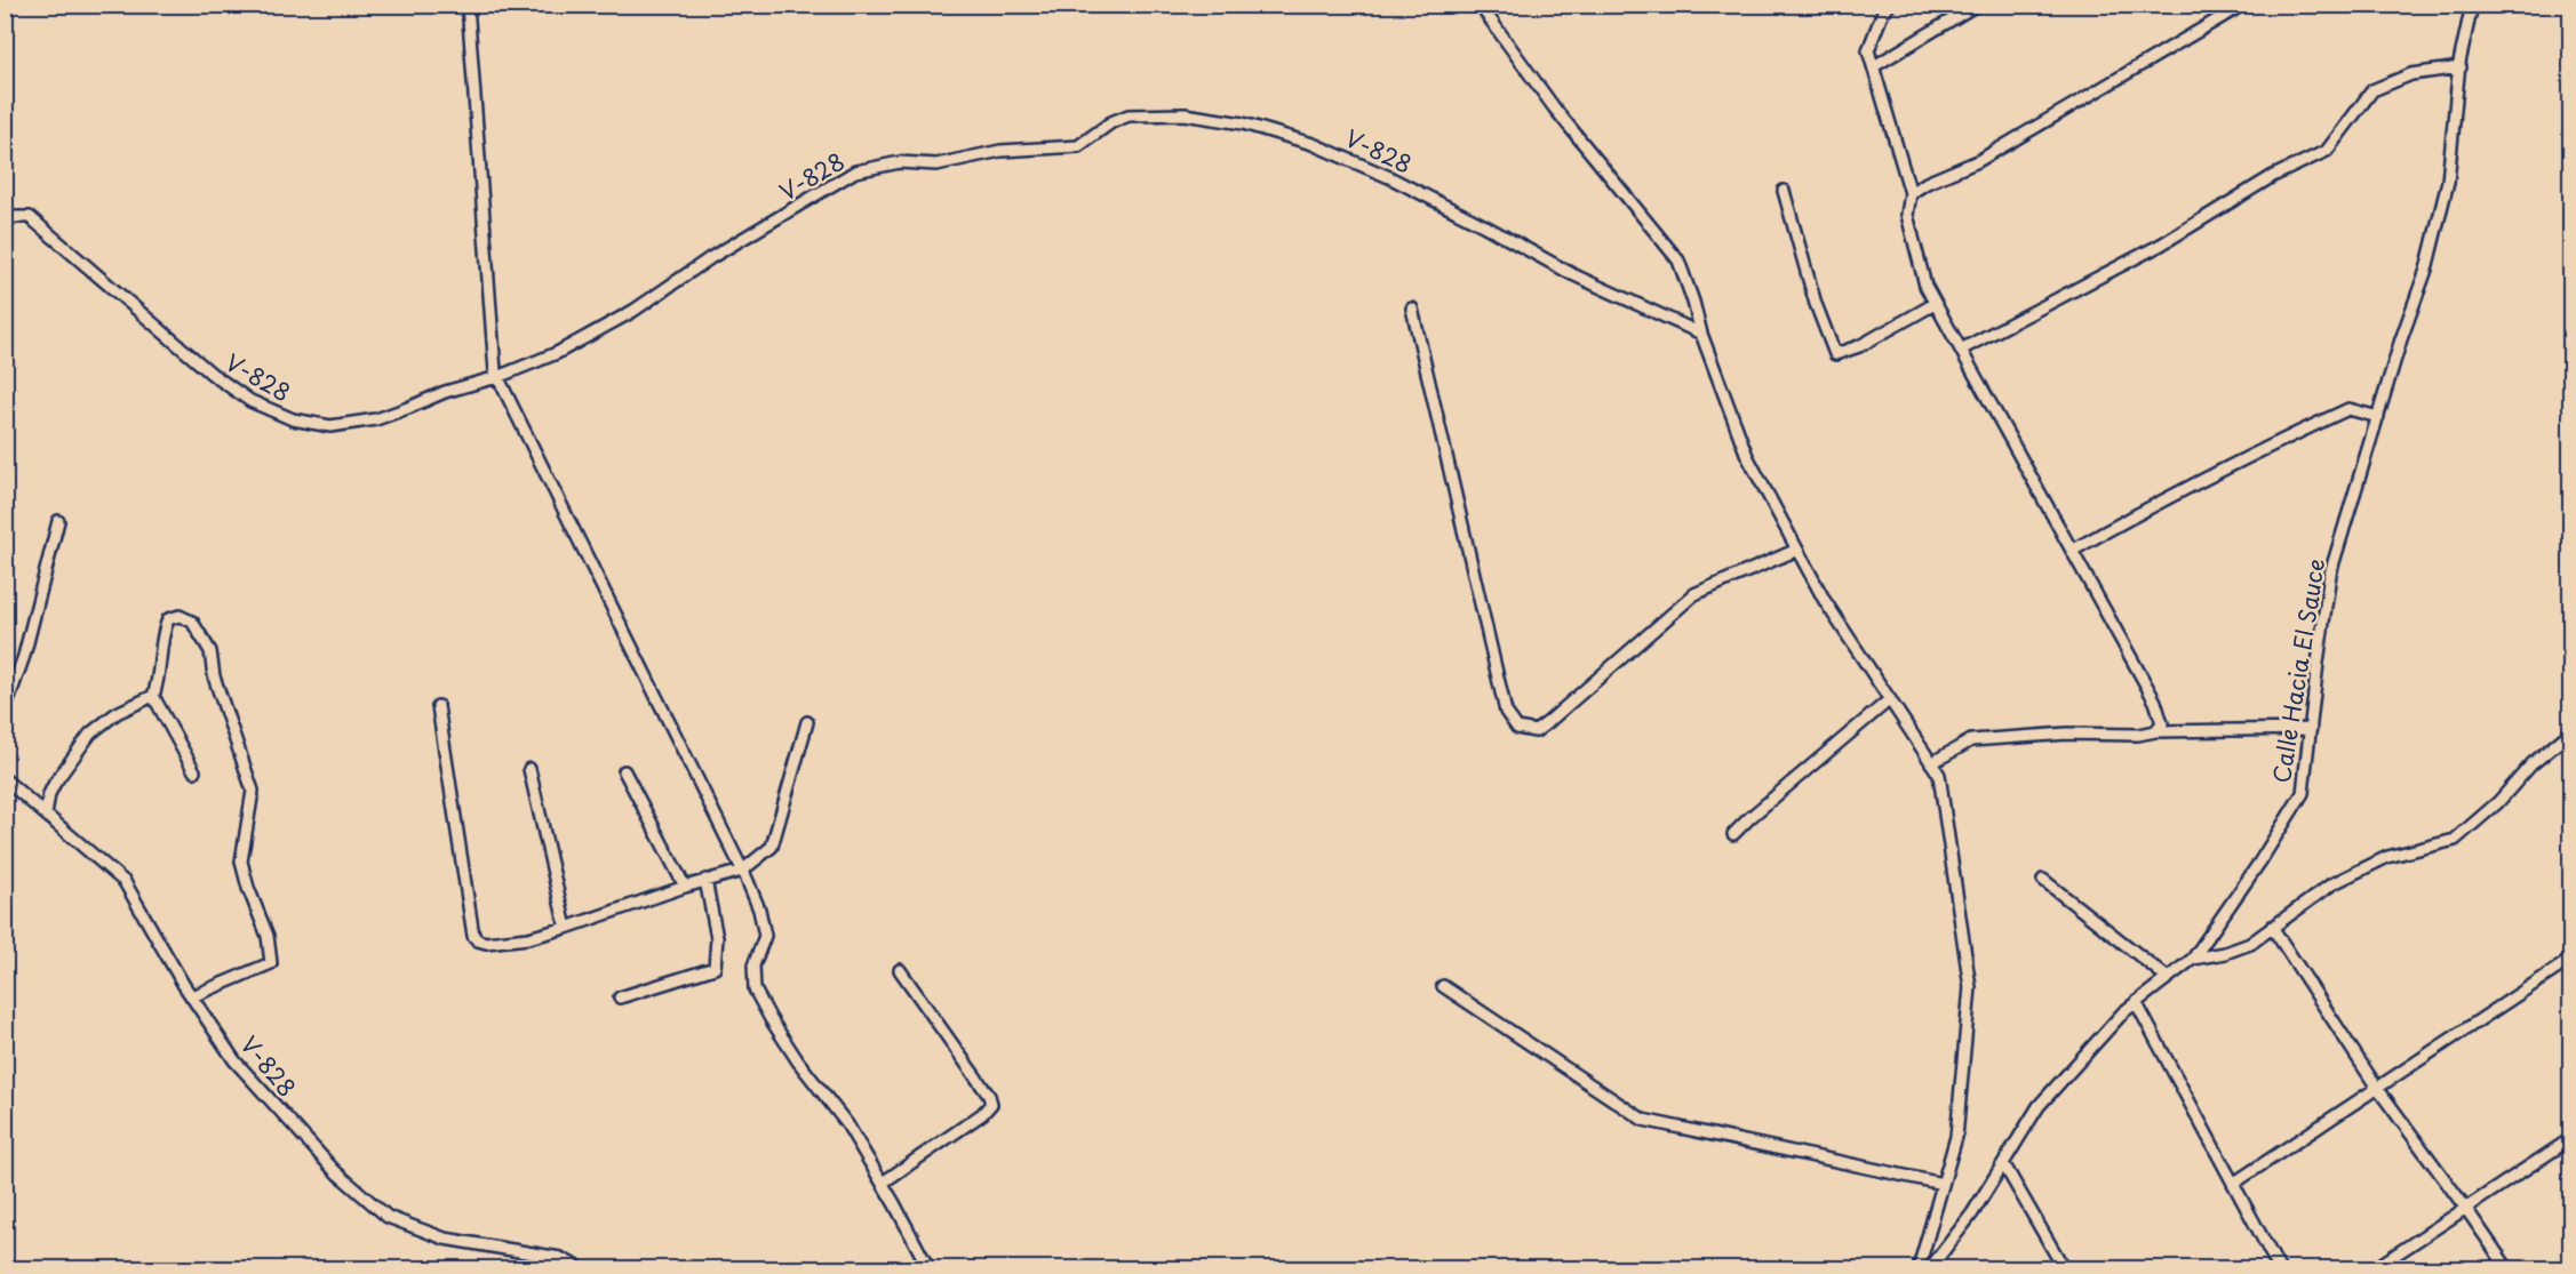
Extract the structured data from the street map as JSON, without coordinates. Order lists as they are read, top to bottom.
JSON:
{
  "streets": {
    "street": ["V-828", "Calle Hacia El Sauce"]
  }
}
